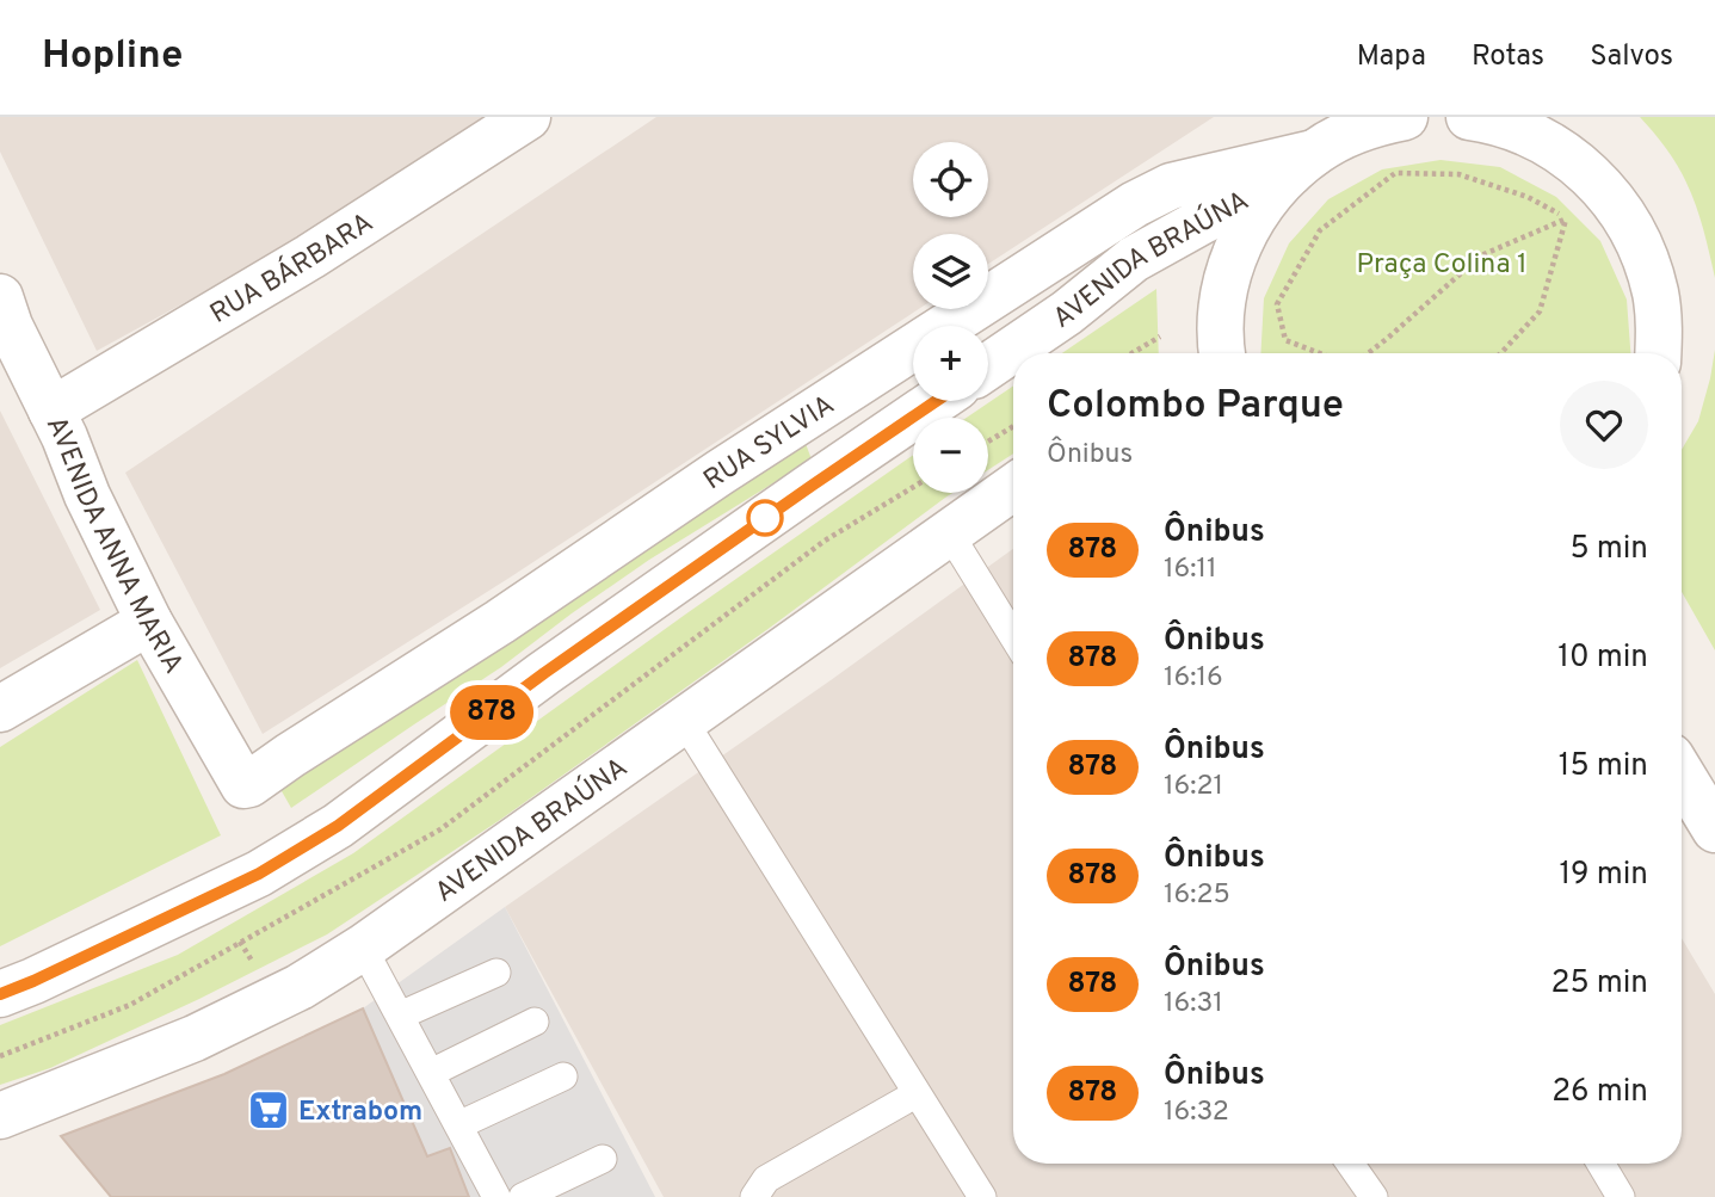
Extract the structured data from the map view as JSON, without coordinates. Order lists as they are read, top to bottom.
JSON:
{
  "streets": {
    "street": [
      "AVENIDA BRAÚNA",
      "RUA BÁRBARA",
      "RUA SYLVIA",
      "AVENIDA ANNA MARIA"
    ]
  },
  "crossings": [
    ["AVENIDA BRAÚNA", "RUA SYLVIA"],
    ["RUA BÁRBARA", "AVENIDA ANNA MARIA"],
    ["RUA SYLVIA", "AVENIDA ANNA MARIA"]
  ],
  "parks": ["Praça Colina 1"],
  "places": {
    "supermarket": ["Extrabom"]
  },
  "lines": ["bus line 878"],
  "page": {
    "header": "Hopline",
    "nav": ["Mapa", "Rotas", "Salvos"],
    "on_map": "878",
    "map_buttons": ["+", "−"],
    "heading": ["Colombo Parque", "Ônibus"],
    "list": [
      {
        "mark": "878",
        "name": "Ônibus",
        "note": "16:11",
        "value": "5 min"
      },
      {
        "mark": "878",
        "name": "Ônibus",
        "note": "16:16",
        "value": "10 min"
      },
      {
        "mark": "878",
        "name": "Ônibus",
        "note": "16:21",
        "value": "15 min"
      },
      {
        "mark": "878",
        "name": "Ônibus",
        "note": "16:25",
        "value": "19 min"
      },
      {
        "mark": "878",
        "name": "Ônibus",
        "note": "16:31",
        "value": "25 min"
      },
      {
        "mark": "878",
        "name": "Ônibus",
        "note": "16:32",
        "value": "26 min"
      }
    ]
  }
}
